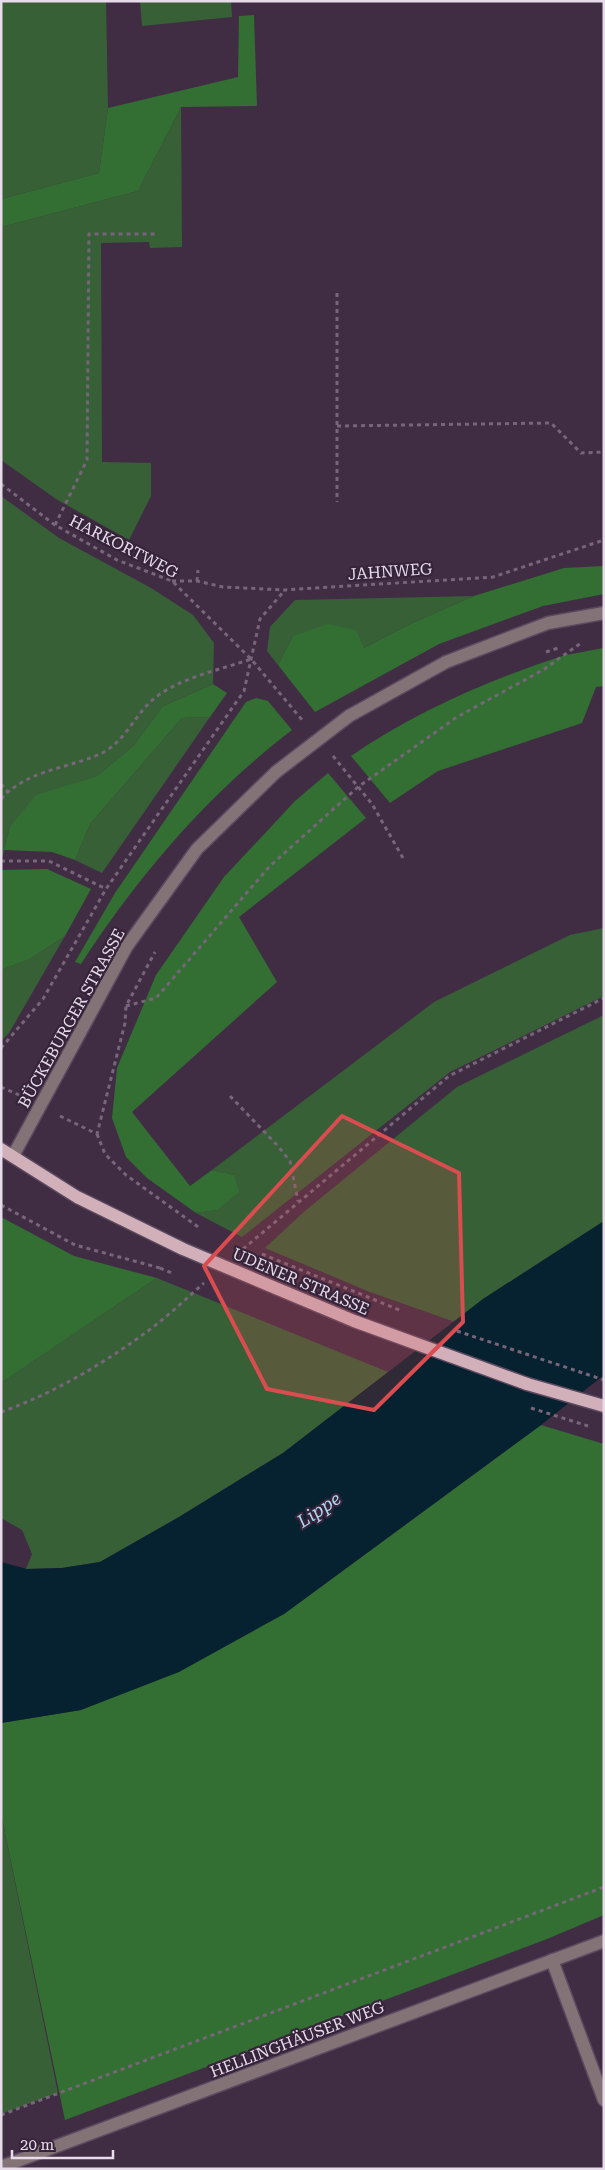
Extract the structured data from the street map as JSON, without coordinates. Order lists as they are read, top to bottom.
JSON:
{
  "streets": {
    "main road": ["UDENER STRASSE"],
    "street": ["BÜCKEBURGER STRASSE", "HELLINGHÄUSER WEG"],
    "path": ["HARKORTWEG", "JAHNWEG"]
  },
  "crossings": [
    ["HARKORTWEG", "JAHNWEG"],
    ["BÜCKEBURGER STRASSE", "UDENER STRASSE"]
  ],
  "water": ["Lippe"],
  "scale_bar": "20 m"
}
